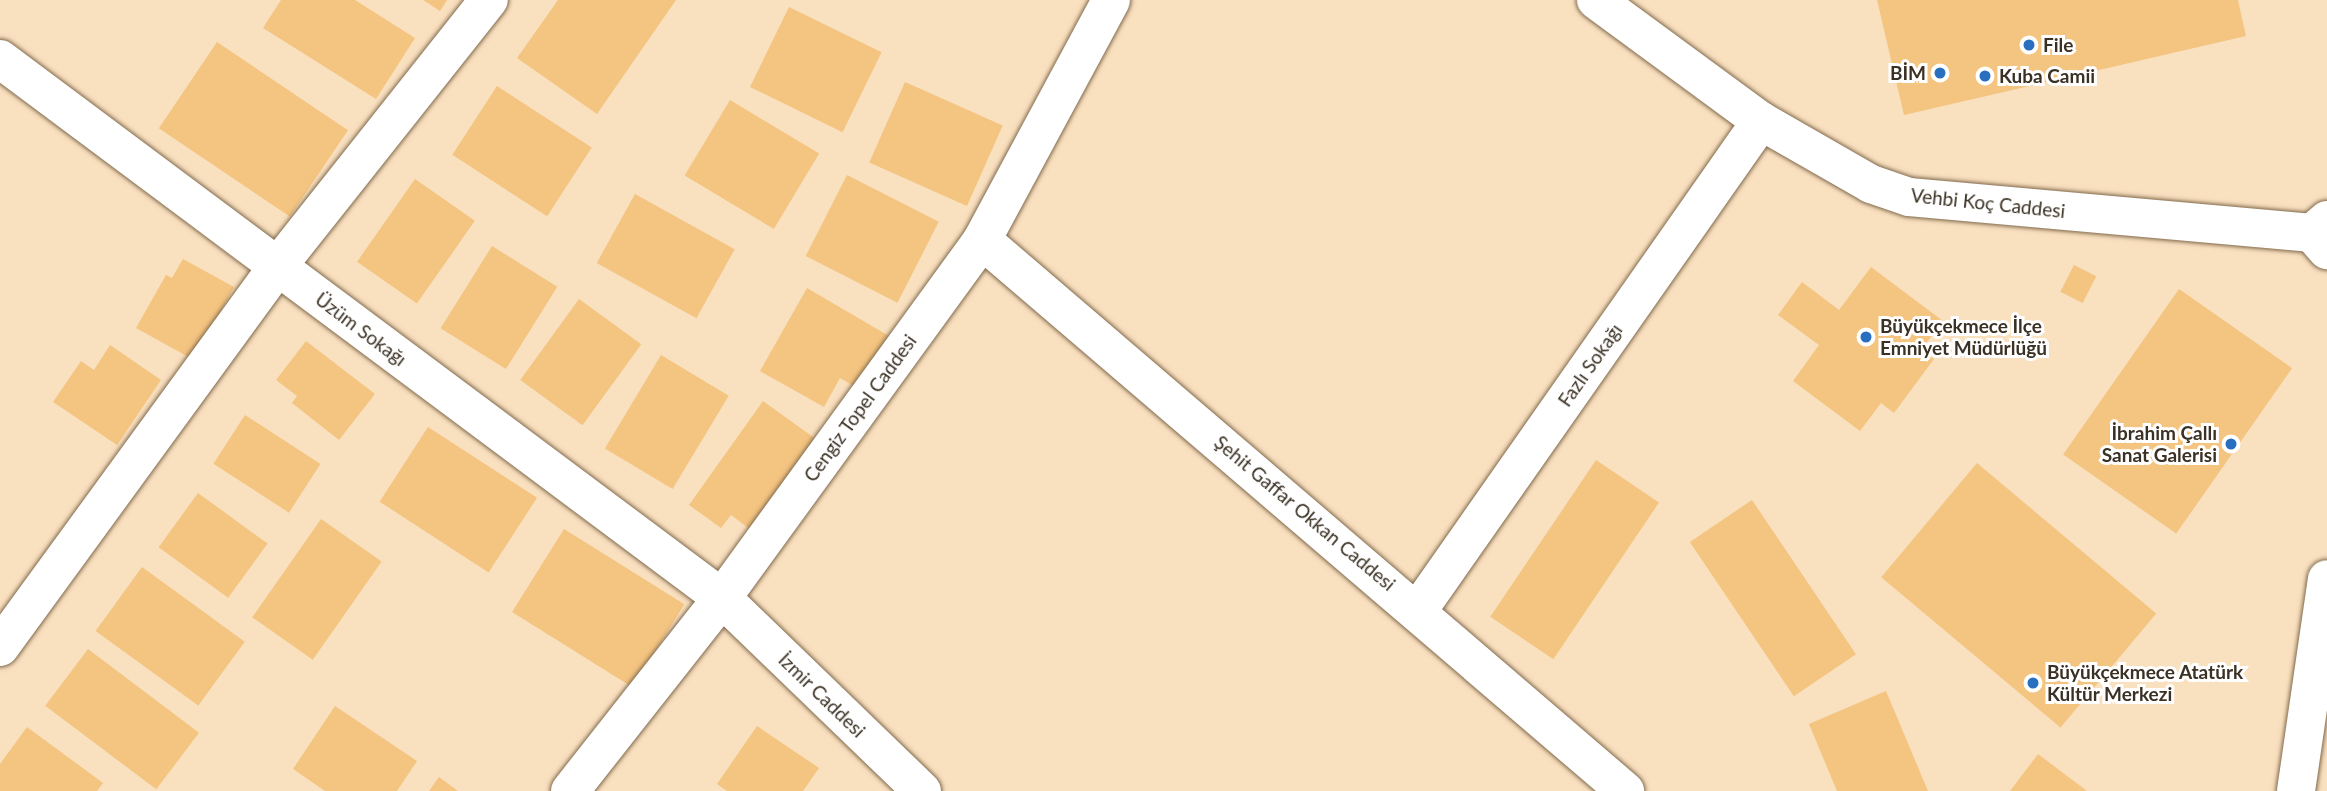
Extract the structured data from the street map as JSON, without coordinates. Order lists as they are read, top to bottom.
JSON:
{
  "streets": {
    "street": [
      "Vehbi Koç Caddesi",
      "Üzüm Sokağı",
      "Fazlı Sokağı",
      "Cengiz Topel Caddesi",
      "Şehit Gaffar Okkan Caddesi",
      "İzmir Caddesi"
    ]
  },
  "crossings": [
    ["Vehbi Koç Caddesi", "Fazlı Sokağı"],
    ["Üzüm Sokağı", "Cengiz Topel Caddesi"],
    ["Üzüm Sokağı", "İzmir Caddesi"],
    ["Fazlı Sokağı", "Şehit Gaffar Okkan Caddesi"],
    ["Cengiz Topel Caddesi", "Şehit Gaffar Okkan Caddesi"],
    ["Cengiz Topel Caddesi", "İzmir Caddesi"]
  ],
  "places": [
    "File",
    "BİM",
    "Kuba Camii",
    "Büyükçekmece İlçe Emniyet Müdürlüğü",
    "İbrahim Çallı Sanat Galerisi",
    "Büyükçekmece Atatürk Kültür Merkezi"
  ]
}
